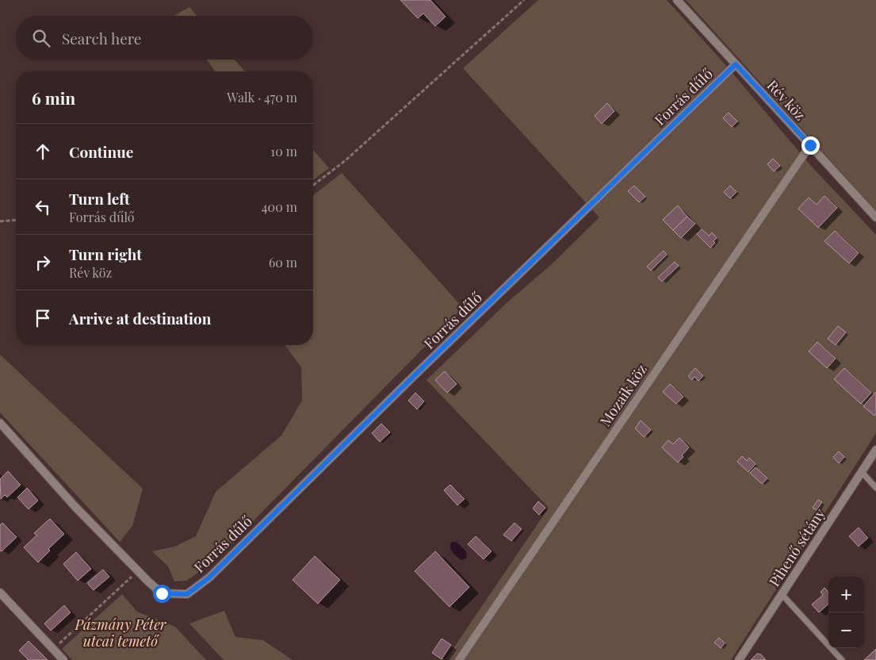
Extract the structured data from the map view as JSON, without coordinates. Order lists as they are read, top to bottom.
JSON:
{
  "streets": {
    "street": [
      "Forrás dűlő",
      "Rév köz",
      "Mozaik köz",
      "Pihenő sétány"
    ]
  },
  "crossings": [
    ["Forrás dűlő", "Rév köz"],
    ["Rév köz", "Mozaik köz"]
  ],
  "parks": ["Pázmány Péter utcai temető"],
  "page": {
    "search": "Search here",
    "heading": ["6 min", "Walk · 470 m"],
    "list": [
      ["Continue", "10 m"],
      ["Turn left", "Forrás dűlő", "400 m"],
      ["Turn right", "Rév köz", "60 m"],
      "Arrive at destination"
    ],
    "map_buttons": ["+", "−"]
  }
}
